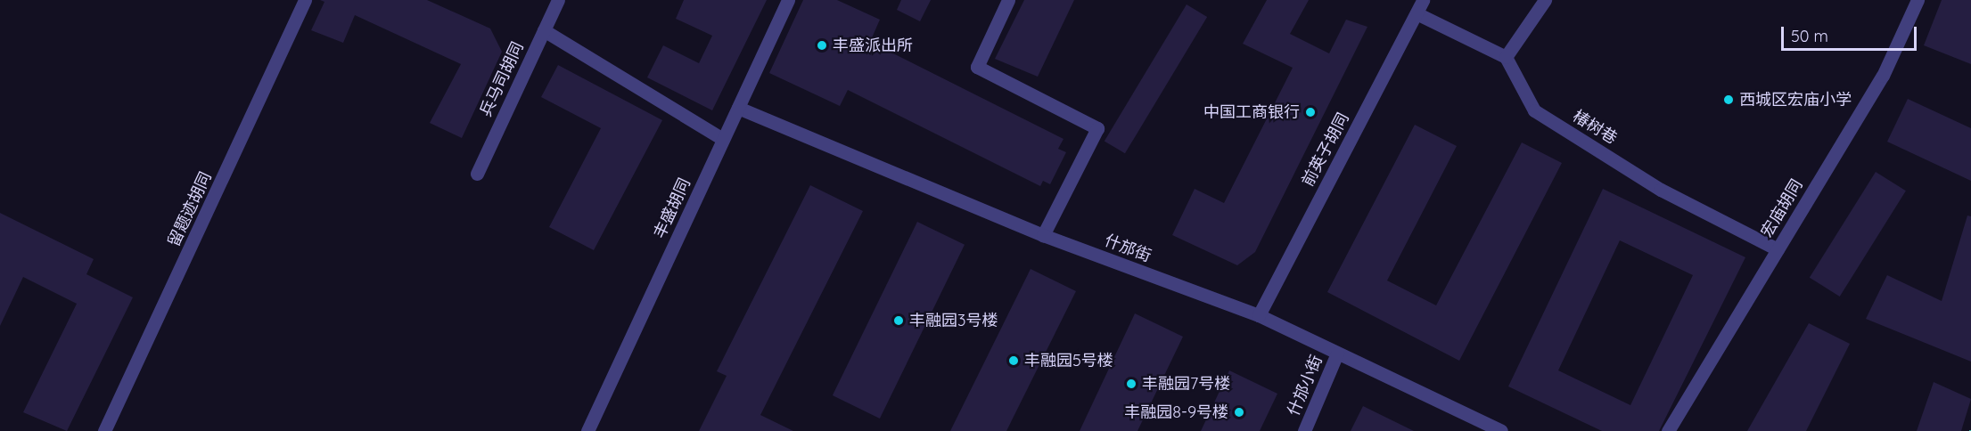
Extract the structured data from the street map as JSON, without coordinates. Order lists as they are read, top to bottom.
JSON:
{
  "streets": {
    "street": [
      "兵马司胡同",
      "椿树巷",
      "前英子胡同",
      "丰盛胡同",
      "宏庙胡同",
      "留题迹胡同",
      "什邡街",
      "什邡小街"
    ]
  },
  "crossings": [
    ["椿树巷", "宏庙胡同"],
    ["前英子胡同", "什邡街"],
    ["丰盛胡同", "什邡街"],
    ["什邡街", "什邡小街"]
  ],
  "places": [
    "丰盛派出所",
    "西城区宏庙小学",
    "中国工商银行",
    "丰融园3号楼",
    "丰融园5号楼",
    "丰融园7号楼",
    "丰融园8-9号楼"
  ],
  "scale_bar": "50 m"
}
